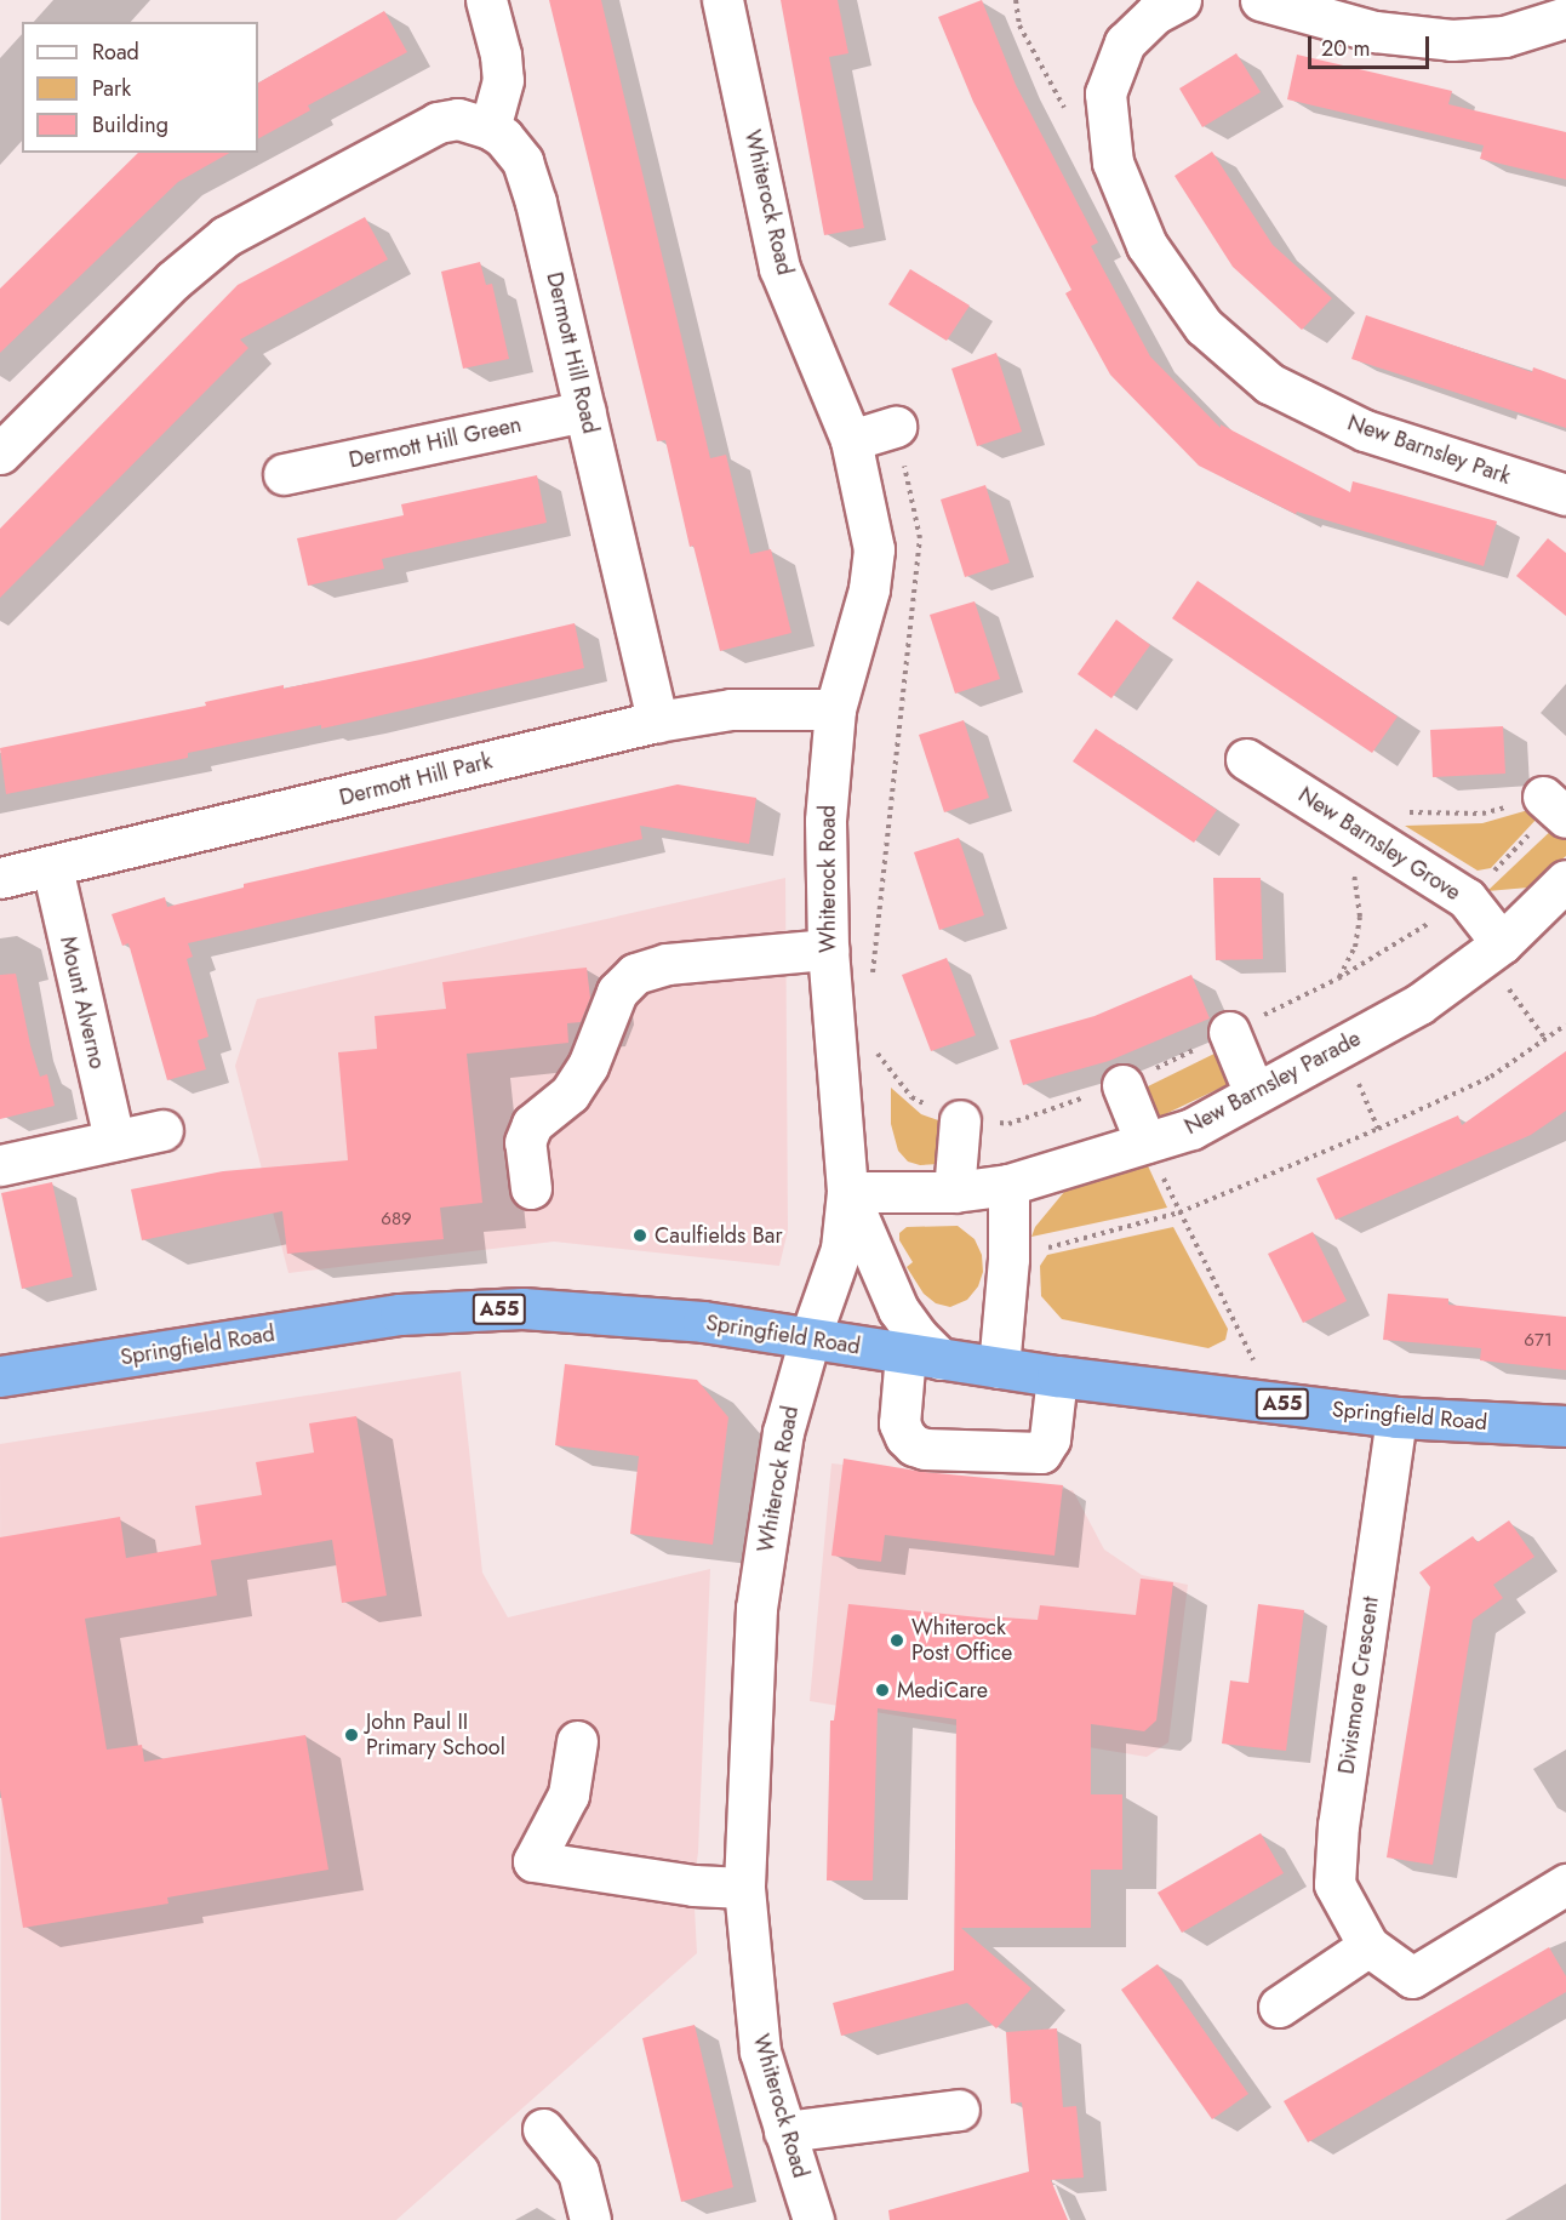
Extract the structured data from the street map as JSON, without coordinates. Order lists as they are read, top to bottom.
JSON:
{
  "streets": {
    "highway": ["A55", "Springfield Road"],
    "street": [
      "Whiterock Road",
      "Dermott Hill Road",
      "Dermott Hill Green",
      "New Barnsley Park",
      "Dermott Hill Park",
      "New Barnsley Grove",
      "Mount Alverno",
      "New Barnsley Parade",
      "Divismore Crescent"
    ]
  },
  "crossings": [
    ["Whiterock Road", "Dermott Hill Park"],
    ["Whiterock Road", "New Barnsley Parade"],
    ["Whiterock Road", "Springfield Road"],
    ["Dermott Hill Road", "Dermott Hill Green"],
    ["Dermott Hill Road", "Dermott Hill Park"],
    ["Dermott Hill Park", "Mount Alverno"],
    ["New Barnsley Grove", "New Barnsley Parade"],
    ["Springfield Road", "Divismore Crescent"]
  ],
  "places": [
    "Caulfields Bar",
    "Whiterock Post Office",
    "MediCare",
    "John Paul II Primary School"
  ],
  "house_numbers": ["689", "671"],
  "legend": ["Road", "Park", "Building"],
  "scale_bar": "20 m"
}
